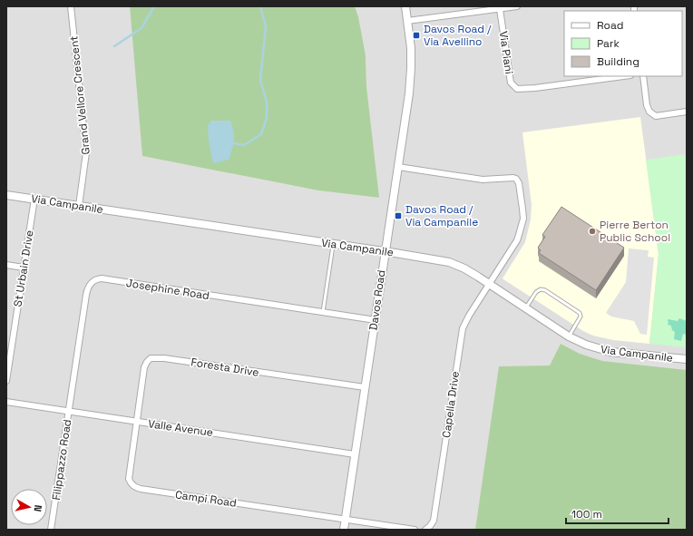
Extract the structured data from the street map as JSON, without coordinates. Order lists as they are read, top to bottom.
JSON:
{
  "streets": {
    "street": [
      "Via Piani",
      "Grand Vellore Crescent",
      "Via Campanile",
      "St Urbain Drive",
      "Josephine Road",
      "Davos Road",
      "Foresta Drive",
      "Capella Drive",
      "Valle Avenue",
      "Filippazzo Road",
      "Campi Road"
    ]
  },
  "crossings": [
    ["Grand Vellore Crescent", "Via Campanile"],
    ["Via Campanile", "St Urbain Drive"],
    ["Via Campanile", "Davos Road"],
    ["Via Campanile", "Capella Drive"],
    ["Josephine Road", "Davos Road"],
    ["Josephine Road", "Valle Avenue"],
    ["Josephine Road", "Filippazzo Road"],
    ["Davos Road", "Foresta Drive"],
    ["Davos Road", "Capella Drive"],
    ["Davos Road", "Valle Avenue"],
    ["Davos Road", "Campi Road"],
    ["Foresta Drive", "Valle Avenue"],
    ["Foresta Drive", "Campi Road"],
    ["Valle Avenue", "Filippazzo Road"],
    ["Valle Avenue", "Campi Road"]
  ],
  "places": {
    "transit": ["Davos Road / Via Avellino", "Davos Road / Via Campanile"],
    "other": ["Pierre Berton Public School"]
  },
  "legend": ["Road", "Park", "Building"],
  "scale_bar": "100 m",
  "north": "right"
}
